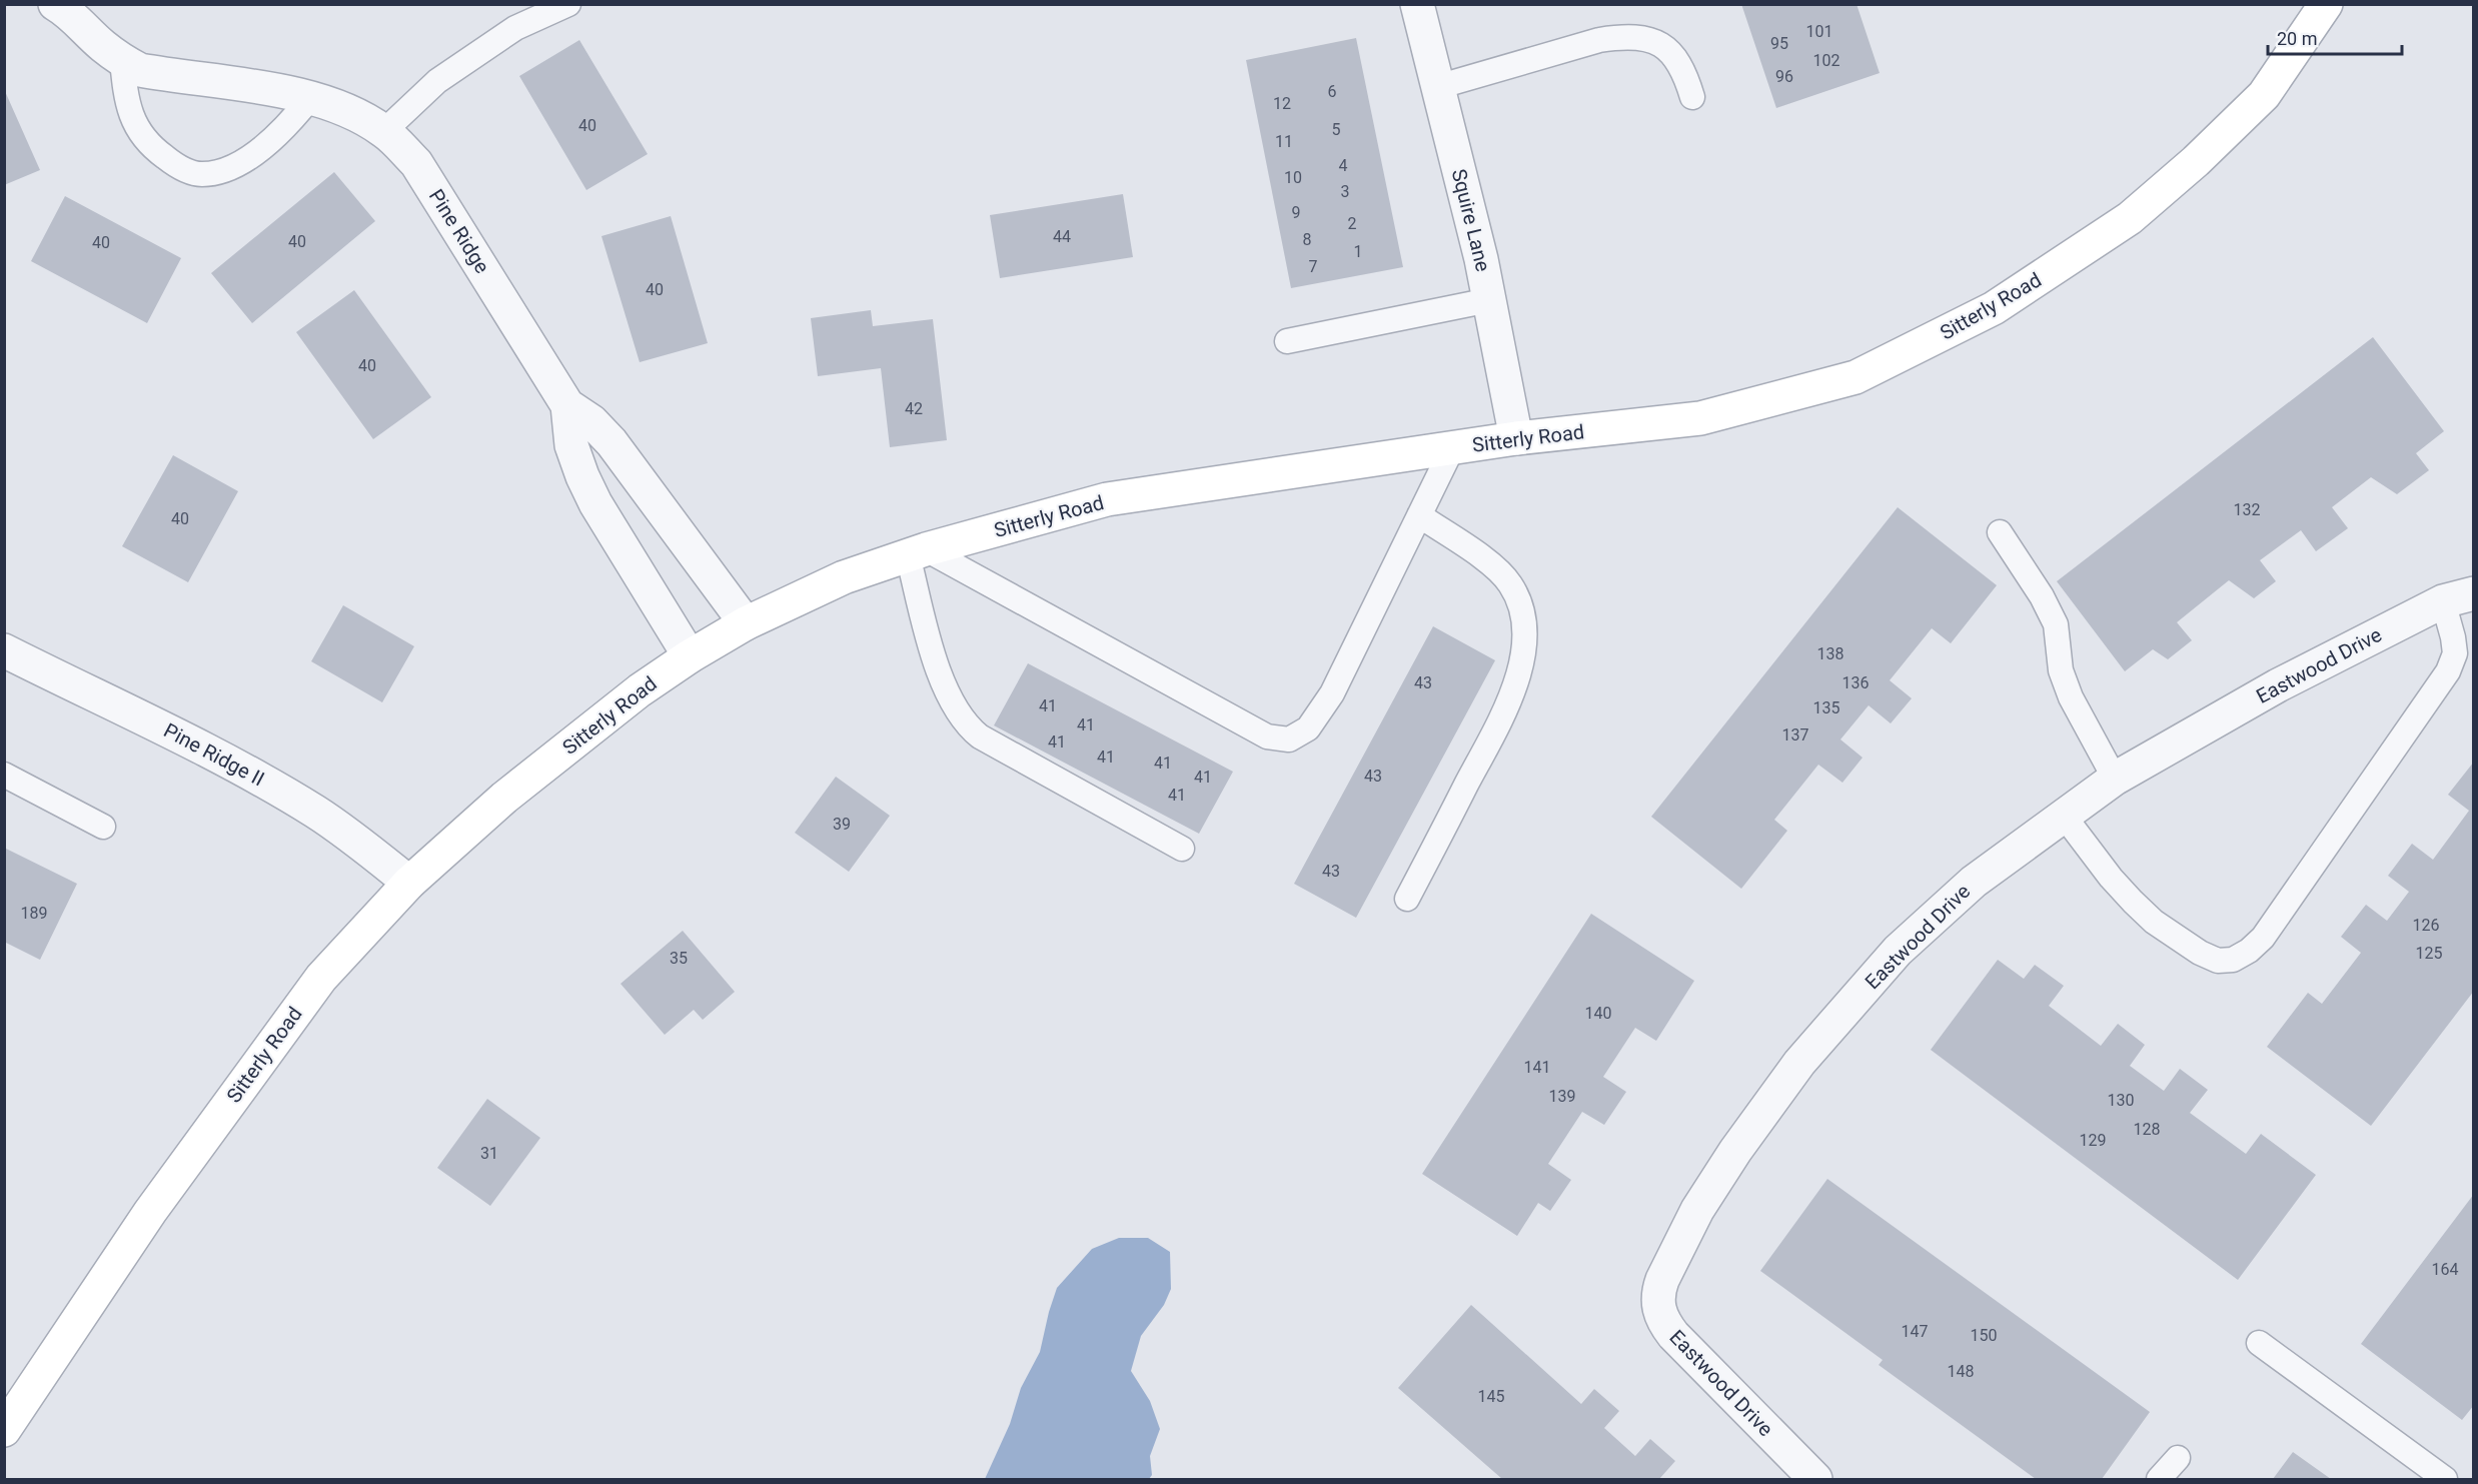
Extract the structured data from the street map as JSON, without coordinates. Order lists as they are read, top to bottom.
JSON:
{
  "streets": {
    "street": [
      "Squire Lane",
      "Pine Ridge",
      "Sitterly Road",
      "Eastwood Drive",
      "Pine Ridge II"
    ]
  },
  "crossings": [
    ["Squire Lane", "Sitterly Road"],
    ["Pine Ridge", "Sitterly Road"],
    ["Sitterly Road", "Pine Ridge II"]
  ],
  "house_numbers": [
    "101",
    "95",
    "102",
    "96",
    "6",
    "12",
    "40",
    "5",
    "11",
    "4",
    "10",
    "3",
    "9",
    "2",
    "44",
    "8",
    "40",
    "40",
    "1",
    "7",
    "40",
    "40",
    "42",
    "132",
    "40",
    "138",
    "43",
    "136",
    "41",
    "135",
    "41",
    "137",
    "41",
    "41",
    "41",
    "43",
    "41",
    "41",
    "39",
    "43",
    "189",
    "126",
    "125",
    "35",
    "140",
    "141",
    "139",
    "130",
    "128",
    "129",
    "31",
    "164",
    "147",
    "150",
    "148",
    "145"
  ],
  "scale_bar": "20 m"
}
